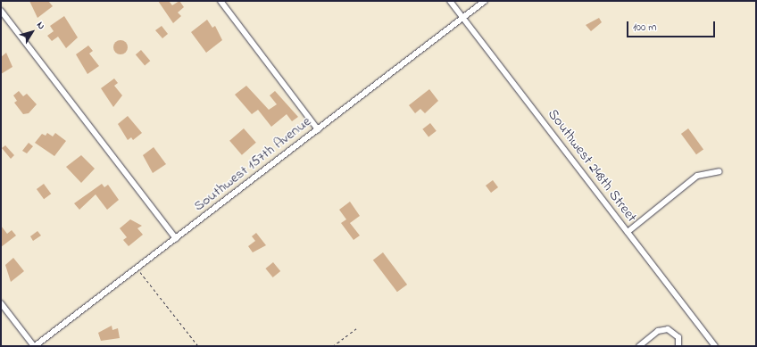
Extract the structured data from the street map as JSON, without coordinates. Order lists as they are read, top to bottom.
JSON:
{
  "streets": {
    "street": ["Southwest 157th Avenue", "Southwest 248th Street"]
  },
  "crossings": [
    ["Southwest 157th Avenue", "Southwest 248th Street"]
  ],
  "scale_bar": "100 m",
  "north": "top right"
}
